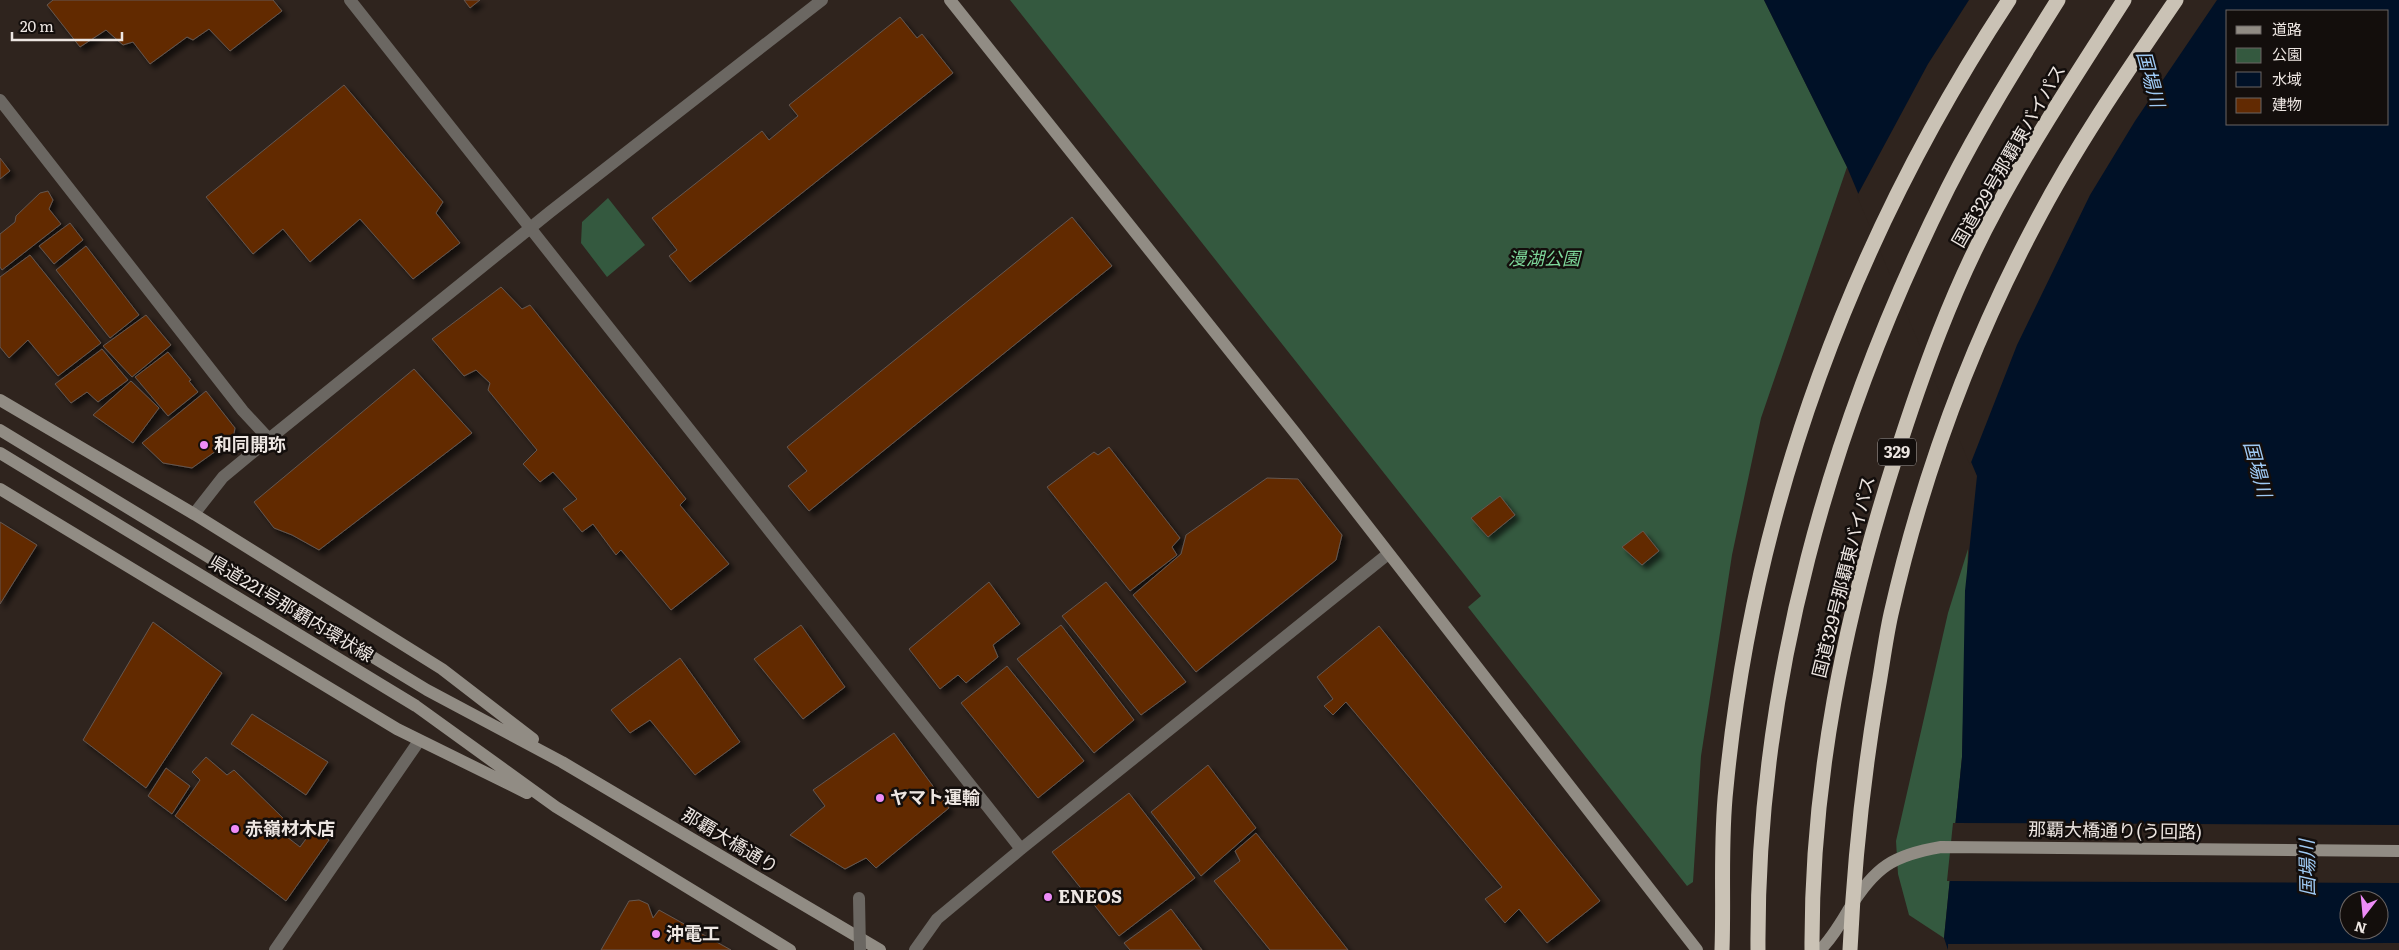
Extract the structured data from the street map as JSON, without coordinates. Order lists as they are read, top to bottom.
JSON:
{
  "streets": {
    "highway": ["国道329号那覇東バイパス", "329"],
    "main road": ["県道221号那覇内環状線", "那覇大橋通り(う回路)", "那覇大橋通り"]
  },
  "crossings": [
    ["県道221号那覇内環状線", "那覇大橋通り"]
  ],
  "water": ["国場川"],
  "parks": ["漫湖公園"],
  "places": [
    "和同開珎",
    "ヤマト運輸",
    "赤嶺材木店",
    "ENEOS",
    "沖電工"
  ],
  "legend": [
    "道路",
    "公園",
    "水域",
    "建物"
  ],
  "scale_bar": "20 m",
  "north": "bottom"
}
